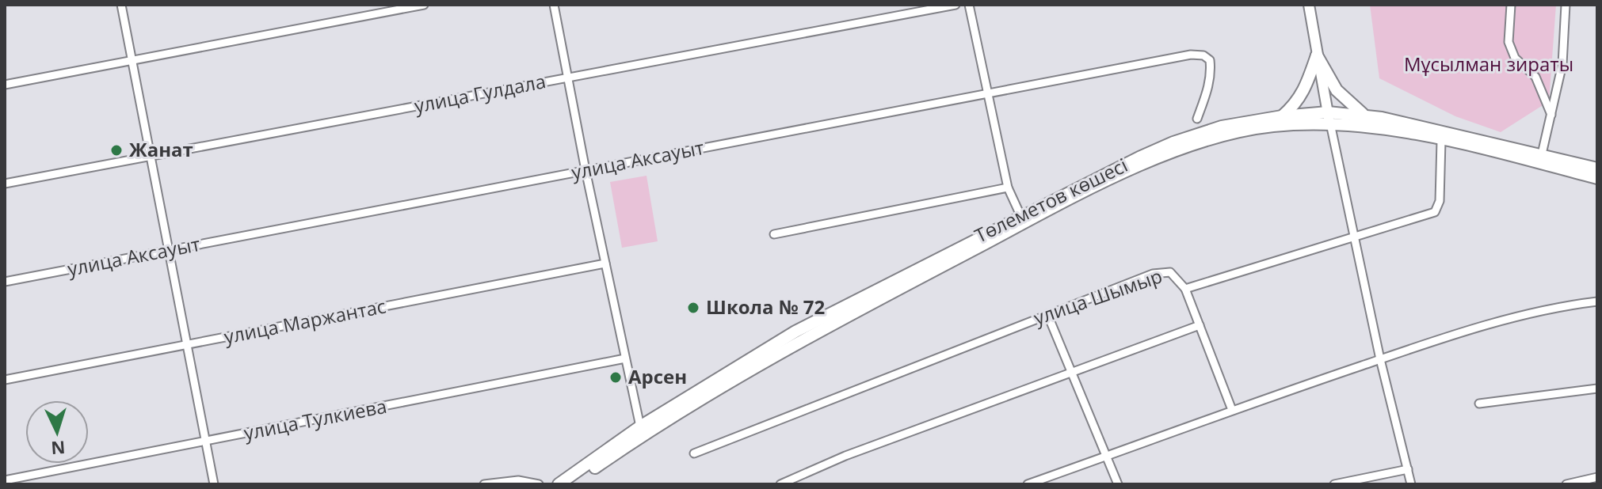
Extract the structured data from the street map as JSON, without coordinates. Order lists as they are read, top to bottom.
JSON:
{
  "streets": {
    "main road": ["Төлеметов көшесі"],
    "street": [
      "улица Гулдала",
      "улица Аксауыт",
      "улица Шымыр",
      "улица Маржантас",
      "улица Тулкиева"
    ]
  },
  "crossings": [
    ["Төлеметов көшесі", "улица Шымыр"]
  ],
  "parks": ["Мұсылман зираты"],
  "places": ["Жанат", "Школа № 72", "Арсен"],
  "north": "bottom"
}
